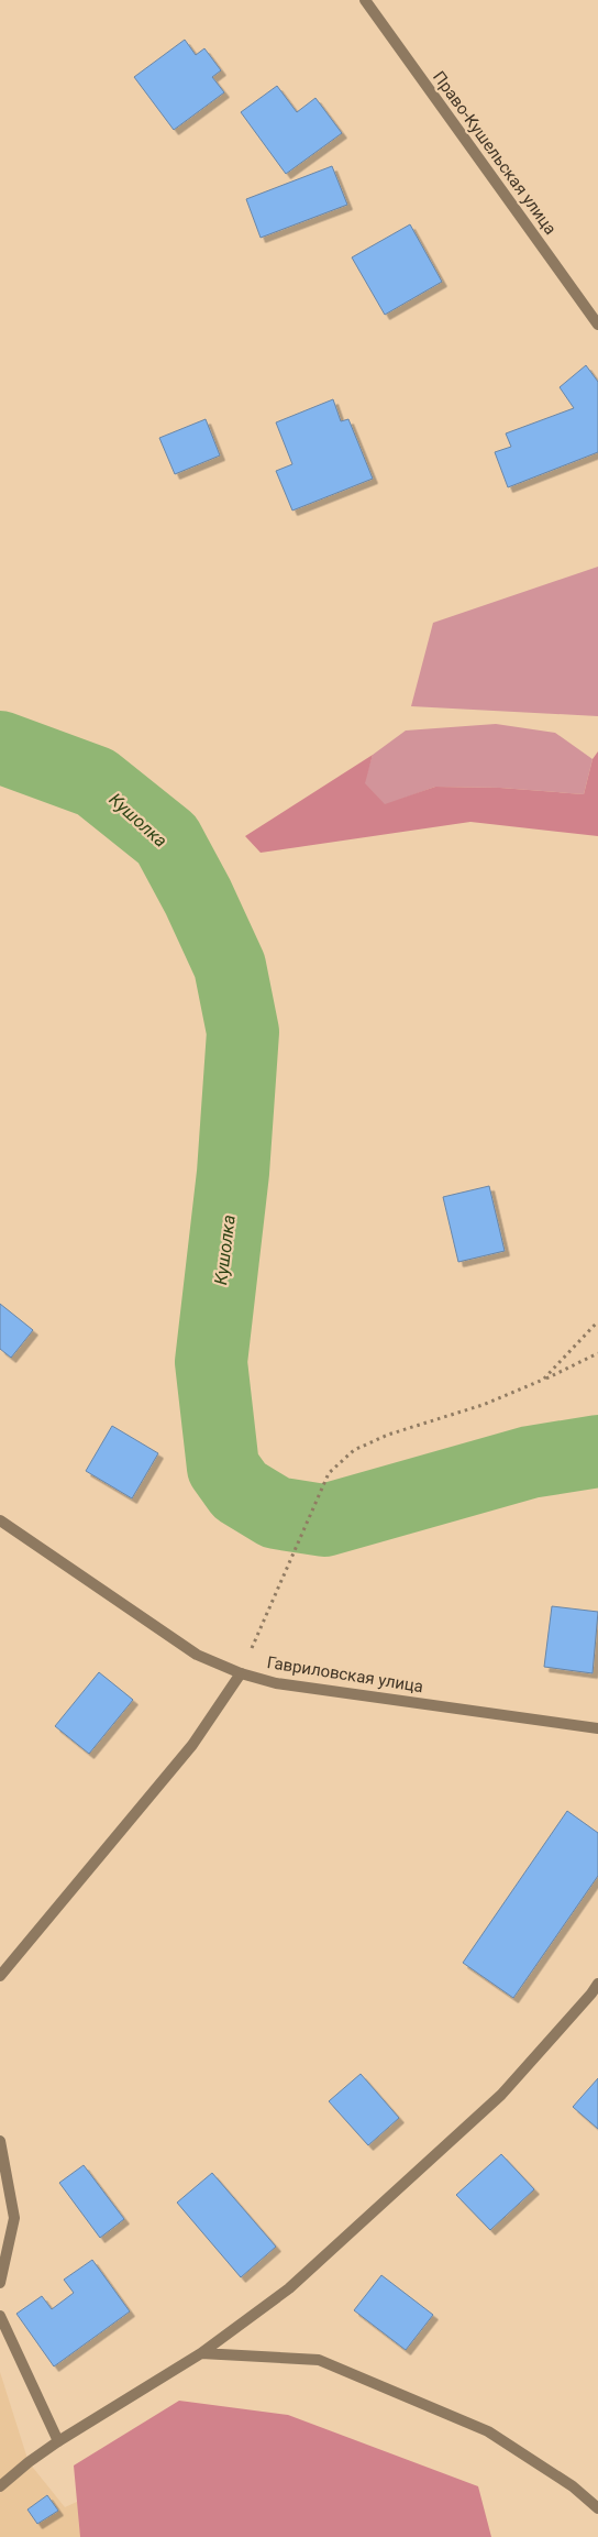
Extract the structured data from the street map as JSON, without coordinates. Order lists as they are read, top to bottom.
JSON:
{
  "streets": {
    "street": ["Право-Кушельская улица", "Гавриловская улица"]
  },
  "water": ["Кушолка"]
}
